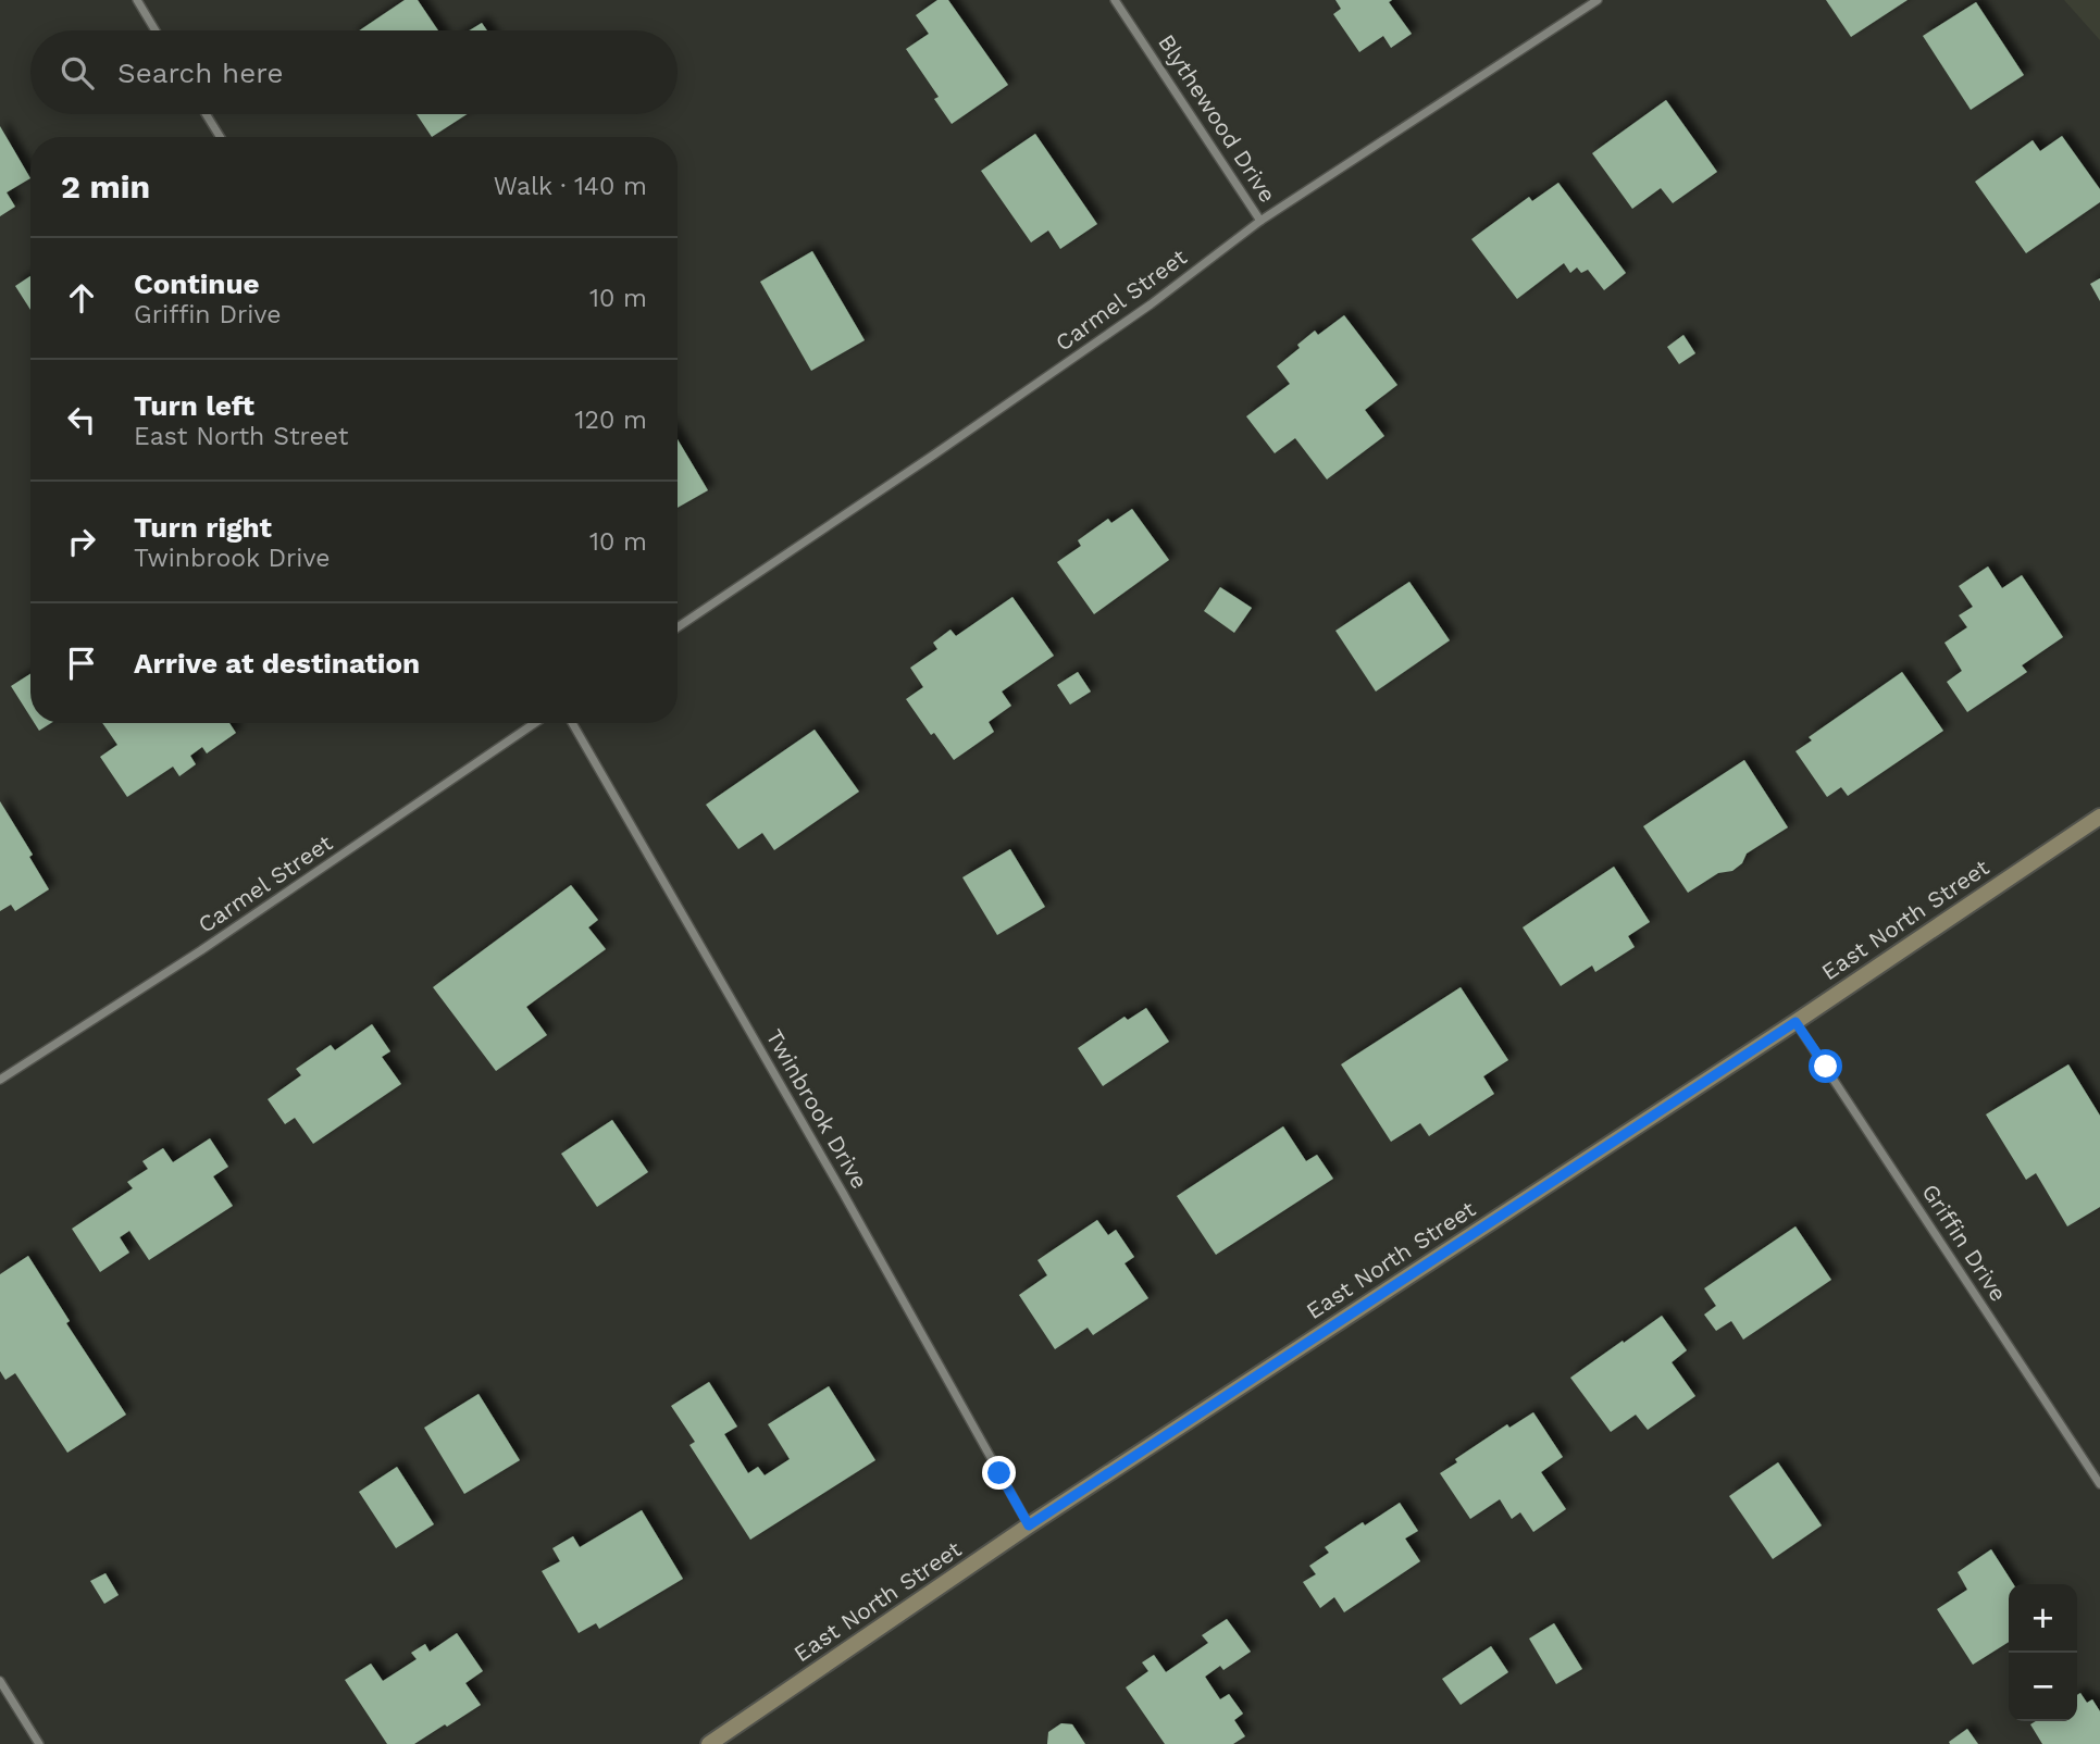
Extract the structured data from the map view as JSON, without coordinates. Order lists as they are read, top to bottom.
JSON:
{
  "streets": {
    "main road": ["East North Street"],
    "street": [
      "Blythewood Drive",
      "Carmel Street",
      "Twinbrook Drive",
      "Griffin Drive"
    ]
  },
  "crossings": [
    ["Blythewood Drive", "Carmel Street"],
    ["East North Street", "Twinbrook Drive"],
    ["East North Street", "Griffin Drive"]
  ],
  "page": {
    "search": "Search here",
    "heading": ["2 min", "Walk · 140 m"],
    "list": [
      ["Continue", "Griffin Drive", "10 m"],
      ["Turn left", "East North Street", "120 m"],
      ["Turn right", "Twinbrook Drive", "10 m"],
      "Arrive at destination"
    ],
    "map_buttons": ["+", "−"]
  }
}
